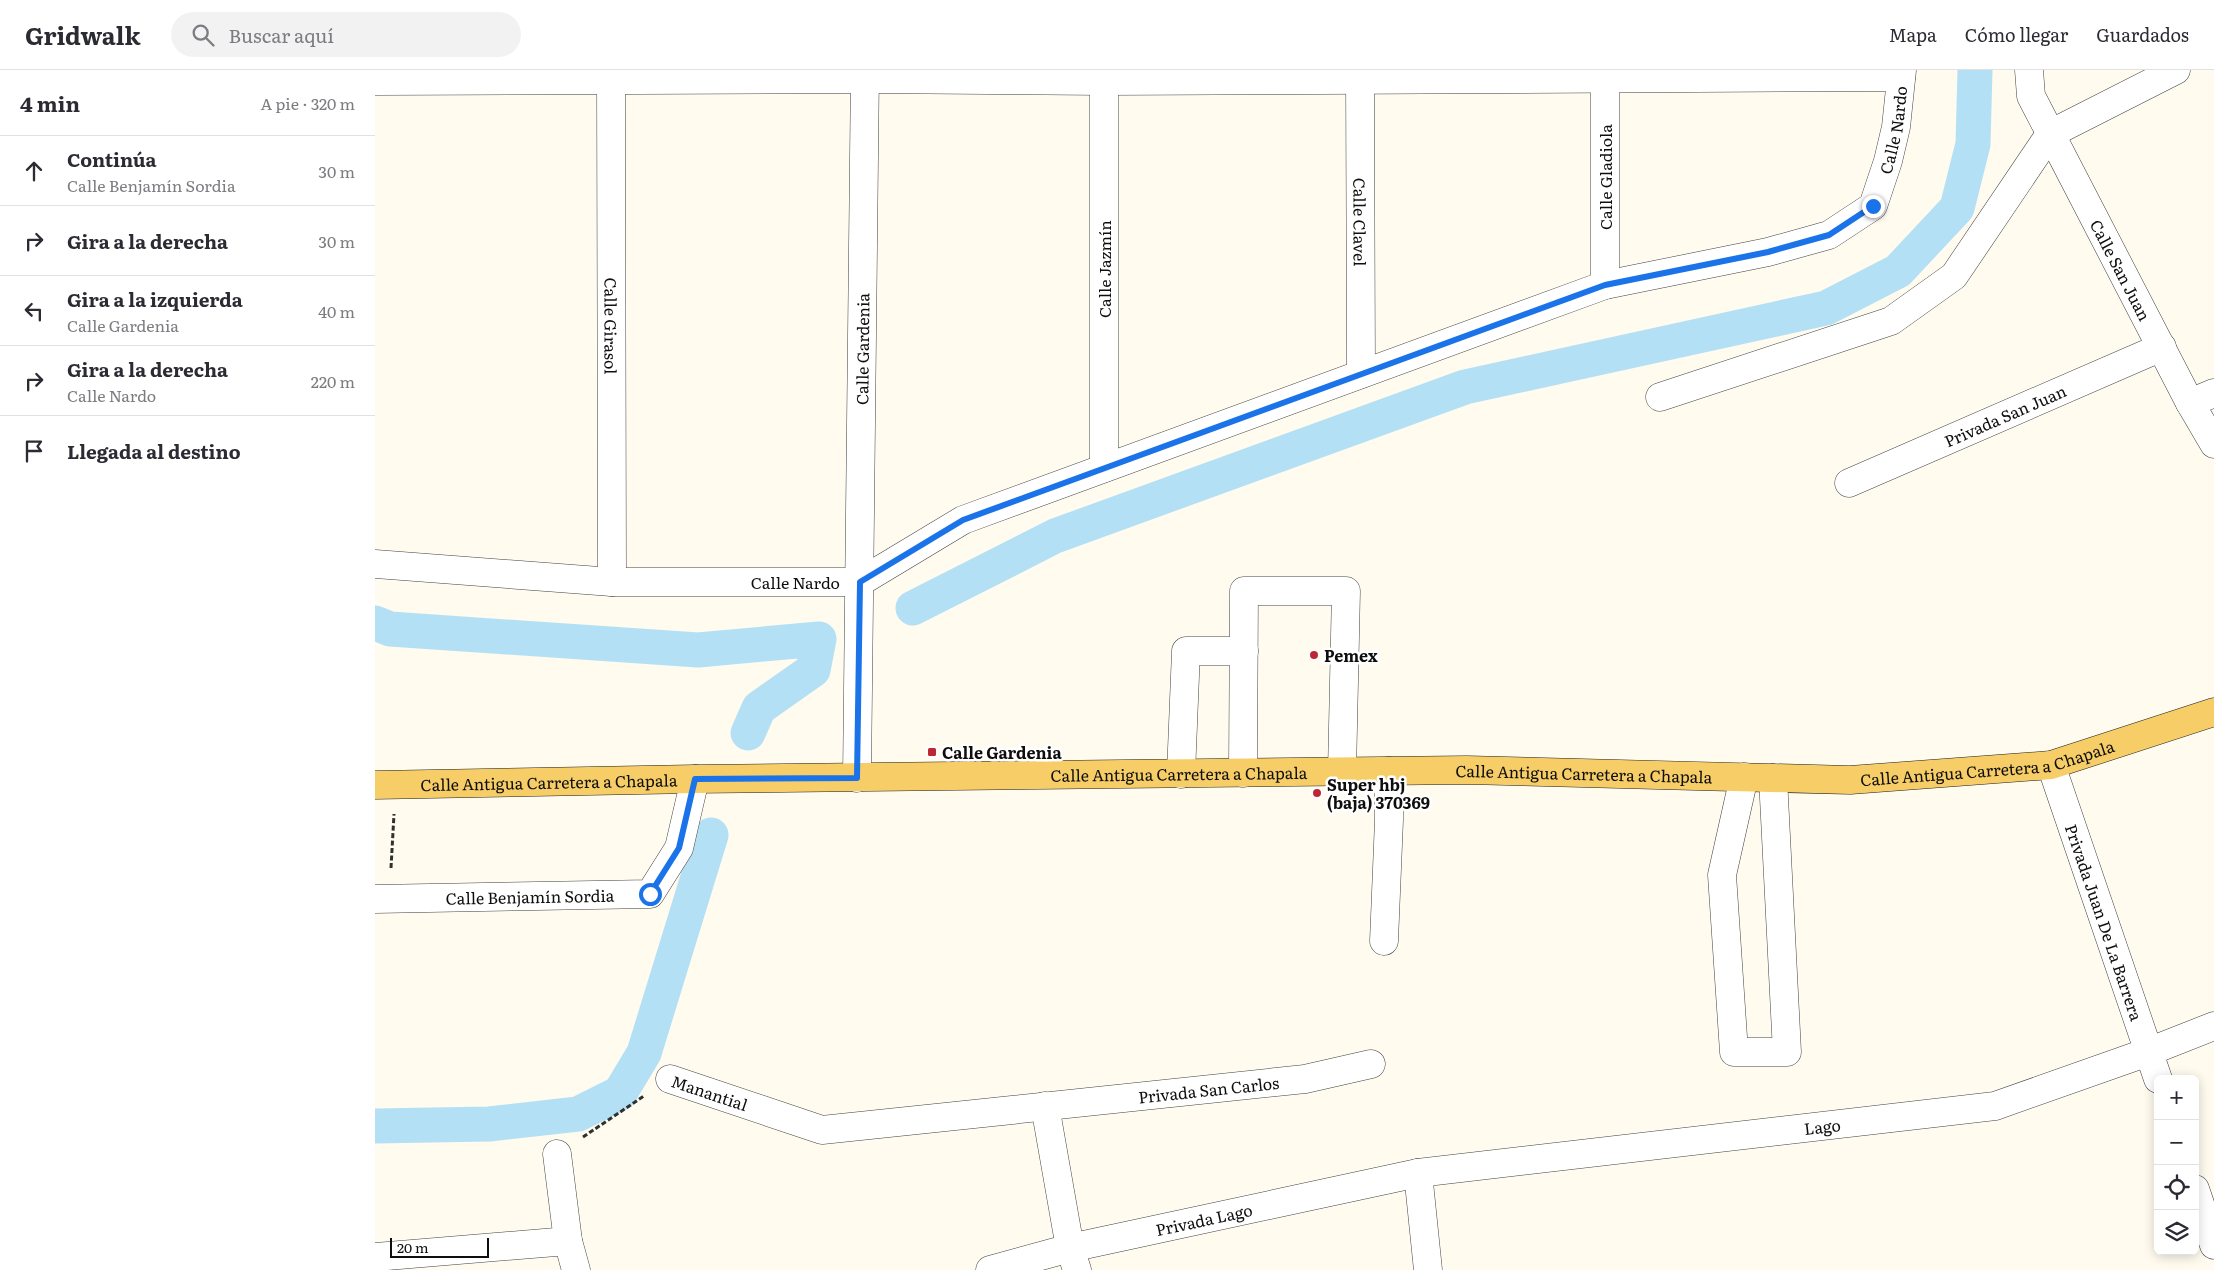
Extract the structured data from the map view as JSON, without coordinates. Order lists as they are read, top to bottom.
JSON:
{
  "streets": {
    "main road": ["Calle Antigua Carretera a Chapala"],
    "street": [
      "Calle Nardo",
      "Calle Gladiola",
      "Calle Clavel",
      "Calle Jazmín",
      "Calle San Juan",
      "Calle Girasol",
      "Calle Gardenia",
      "Privada San Juan",
      "Calle Benjamín Sordia",
      "Privada Juan De La Barrera",
      "Privada San Carlos",
      "Manantial",
      "Lago",
      "Privada Lago"
    ]
  },
  "crossings": [
    ["Calle Nardo", "Calle Gladiola"],
    ["Calle Nardo", "Calle Clavel"],
    ["Calle Nardo", "Calle Jazmín"],
    ["Calle Nardo", "Calle Girasol"],
    ["Calle Nardo", "Calle Gardenia"],
    ["Calle San Juan", "Privada San Juan"],
    ["Calle Gardenia", "Calle Antigua Carretera a Chapala"],
    ["Calle Antigua Carretera a Chapala", "Calle Benjamín Sordia"],
    ["Calle Antigua Carretera a Chapala", "Privada Juan De La Barrera"],
    ["Privada Juan De La Barrera", "Lago"],
    ["Privada San Carlos", "Manantial"],
    ["Lago", "Privada Lago"]
  ],
  "places": {
    "other": ["Pemex", "Super hbj (baja) 370369"],
    "transit": ["Calle Gardenia"]
  },
  "scale_bar": "20 m",
  "page": {
    "header": "Gridwalk",
    "search": "Buscar aquí",
    "nav": ["Mapa", "Cómo llegar", "Guardados"],
    "heading": ["4 min", "A pie · 320 m"],
    "list": [
      ["Continúa", "Calle Benjamín Sordia", "30 m"],
      ["Gira a la derecha", "30 m"],
      ["Gira a la izquierda", "Calle Gardenia", "40 m"],
      ["Gira a la derecha", "Calle Nardo", "220 m"],
      "Llegada al destino"
    ],
    "map_buttons": ["+", "−"],
    "scale": "20 m"
  }
}
